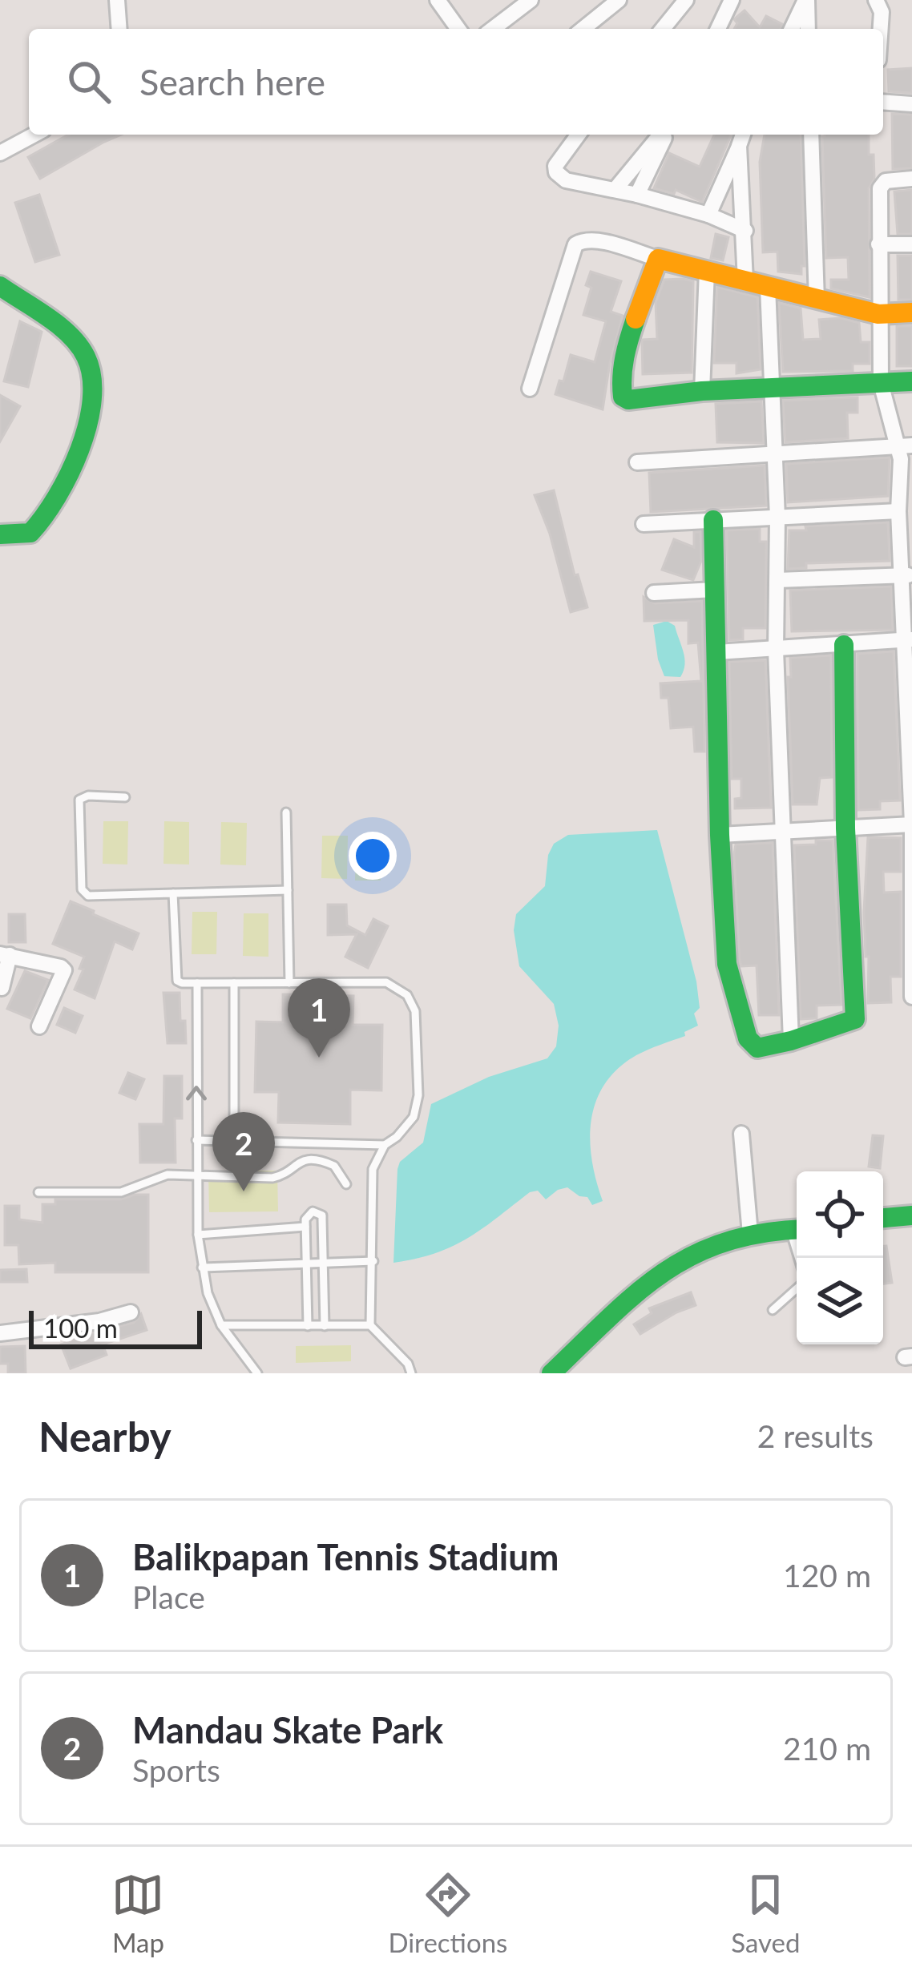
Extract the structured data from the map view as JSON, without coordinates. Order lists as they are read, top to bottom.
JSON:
{
  "scale_bar": "100 m",
  "page": {
    "search": "Search here",
    "pins": ["1", "2"],
    "scale": "100 m",
    "heading": ["Nearby", "2 results"],
    "list": [
      {
        "mark": "1",
        "name": "Balikpapan Tennis Stadium",
        "note": "Place",
        "value": "120 m"
      },
      {
        "mark": "2",
        "name": "Mandau Skate Park",
        "note": "Sports",
        "value": "210 m"
      }
    ],
    "nav": ["Map", "Directions", "Saved"]
  }
}
